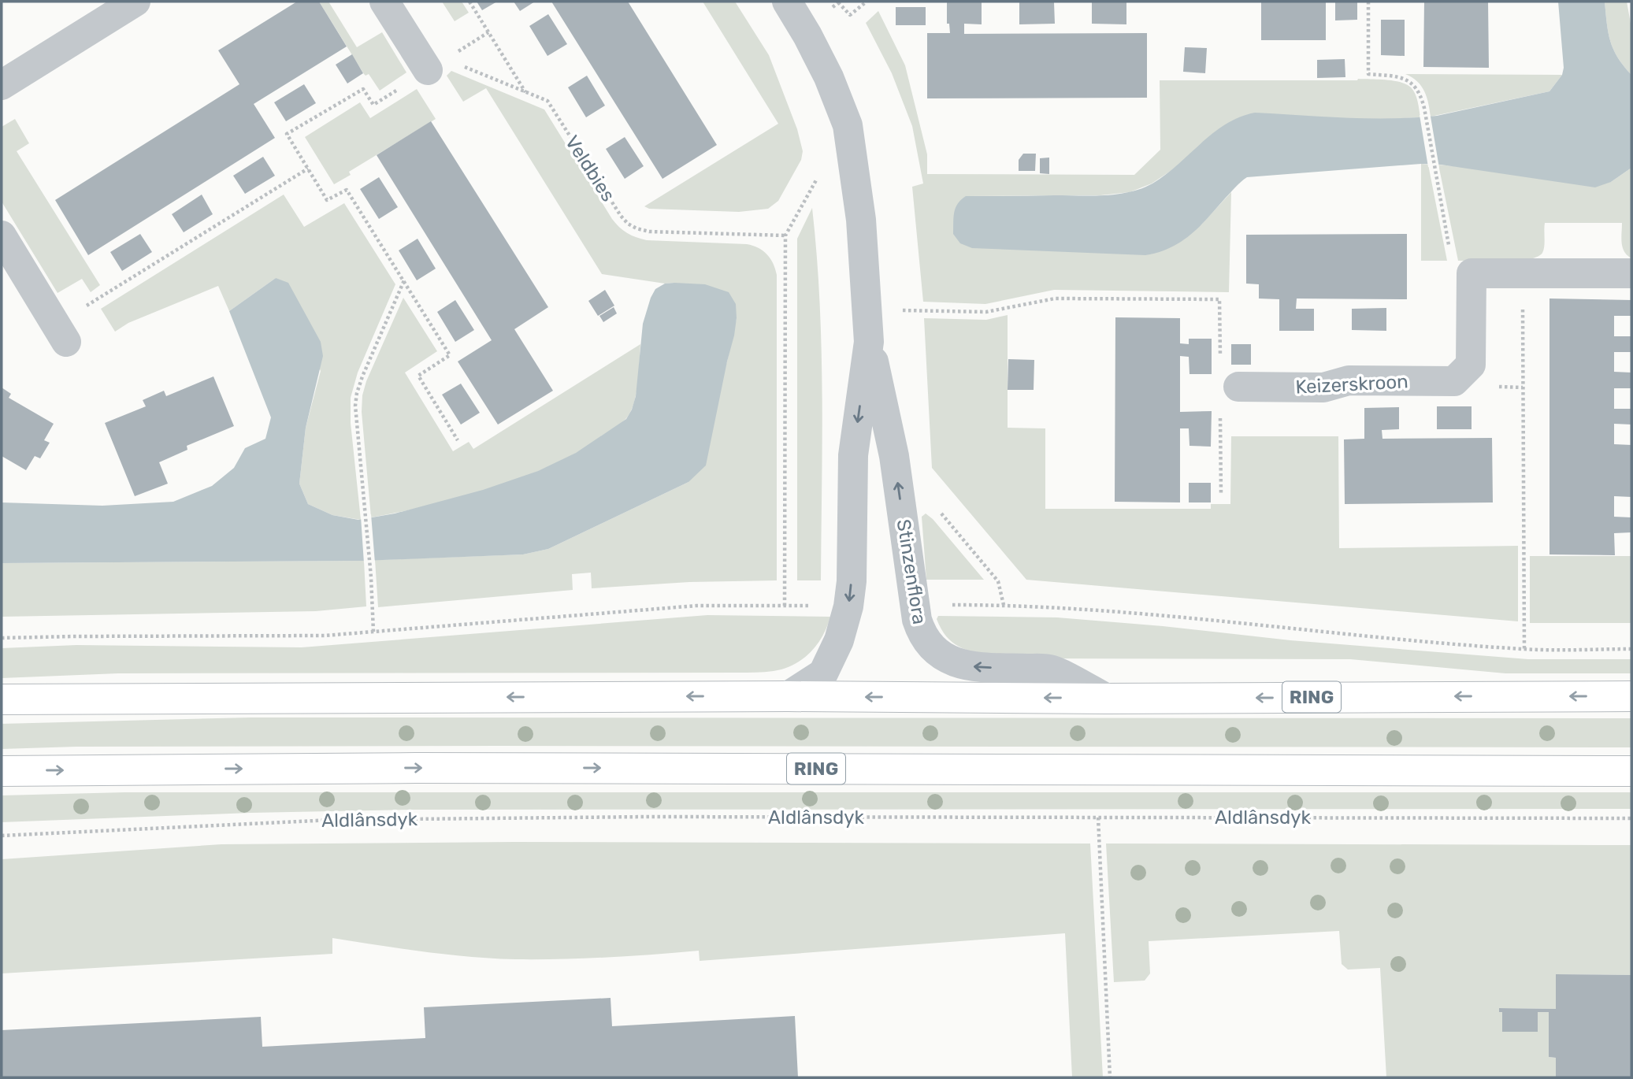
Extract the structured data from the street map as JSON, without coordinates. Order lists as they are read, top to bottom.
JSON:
{
  "streets": {
    "main road": ["RING"],
    "street": ["Keizerskroon", "Stinzenflora"],
    "path": ["Veldbies", "Aldlânsdyk"]
  },
  "crossings": [
    ["Stinzenflora", "RING"]
  ]
}
